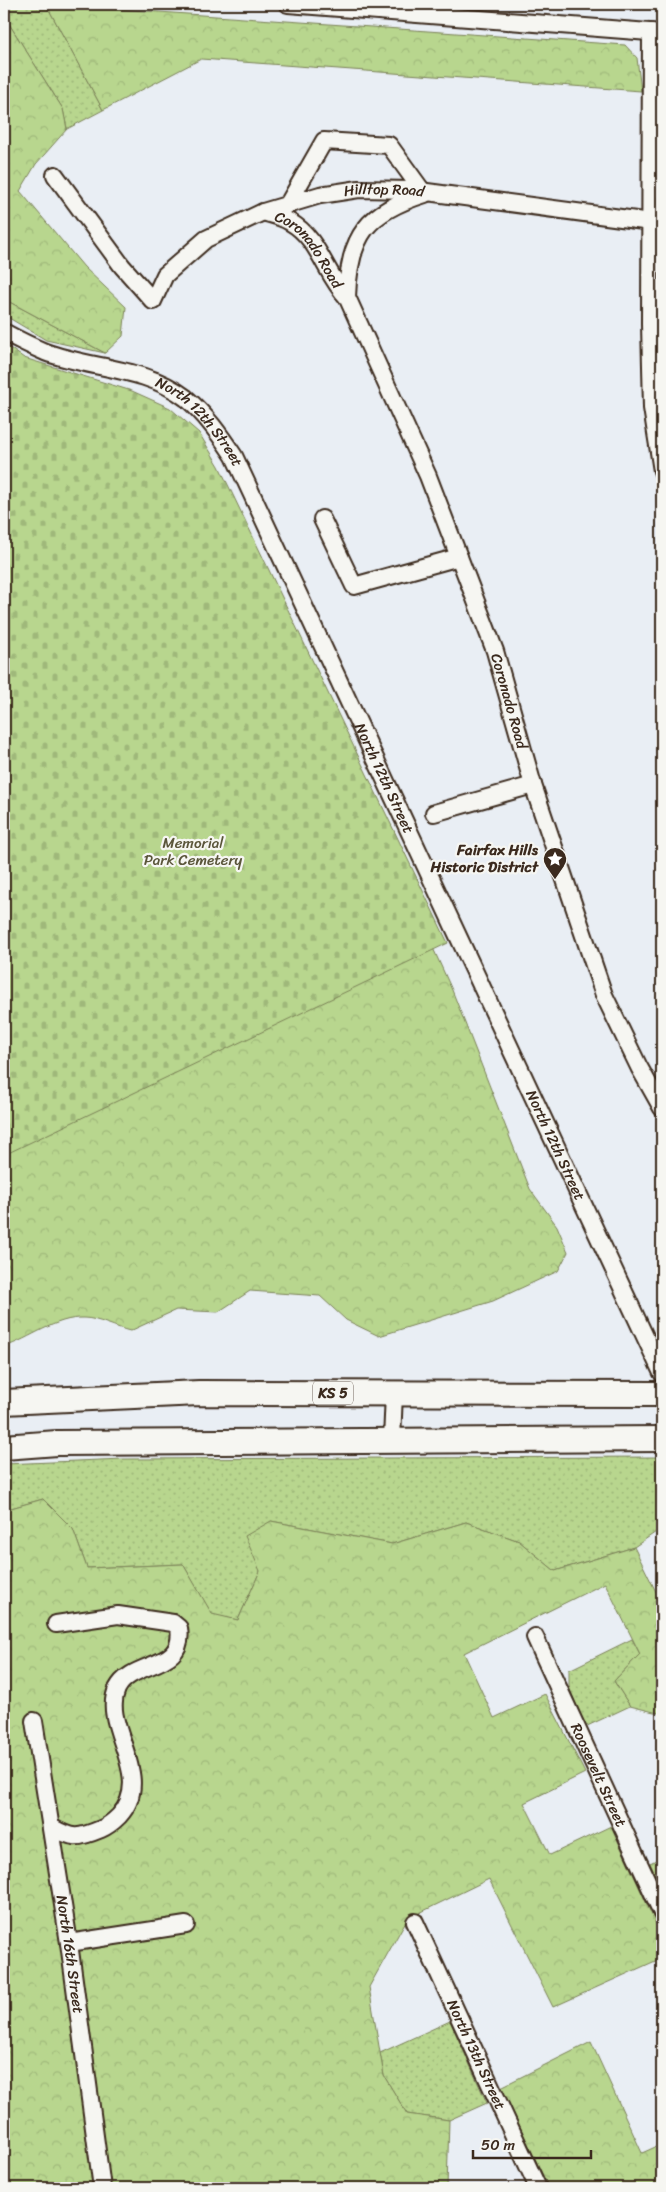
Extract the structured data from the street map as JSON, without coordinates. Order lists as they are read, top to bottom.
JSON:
{
  "streets": {
    "highway": ["KS 5"],
    "street": [
      "Hilltop Road",
      "Coronado Road",
      "North 12th Street",
      "Roosevelt Street",
      "North 16th Street",
      "North 13th Street"
    ]
  },
  "crossings": [
    ["Hilltop Road", "Coronado Road"]
  ],
  "parks": ["Memorial Park Cemetery"],
  "places": {
    "place": ["Fairfax Hills Historic District"]
  },
  "scale_bar": "50 m"
}
